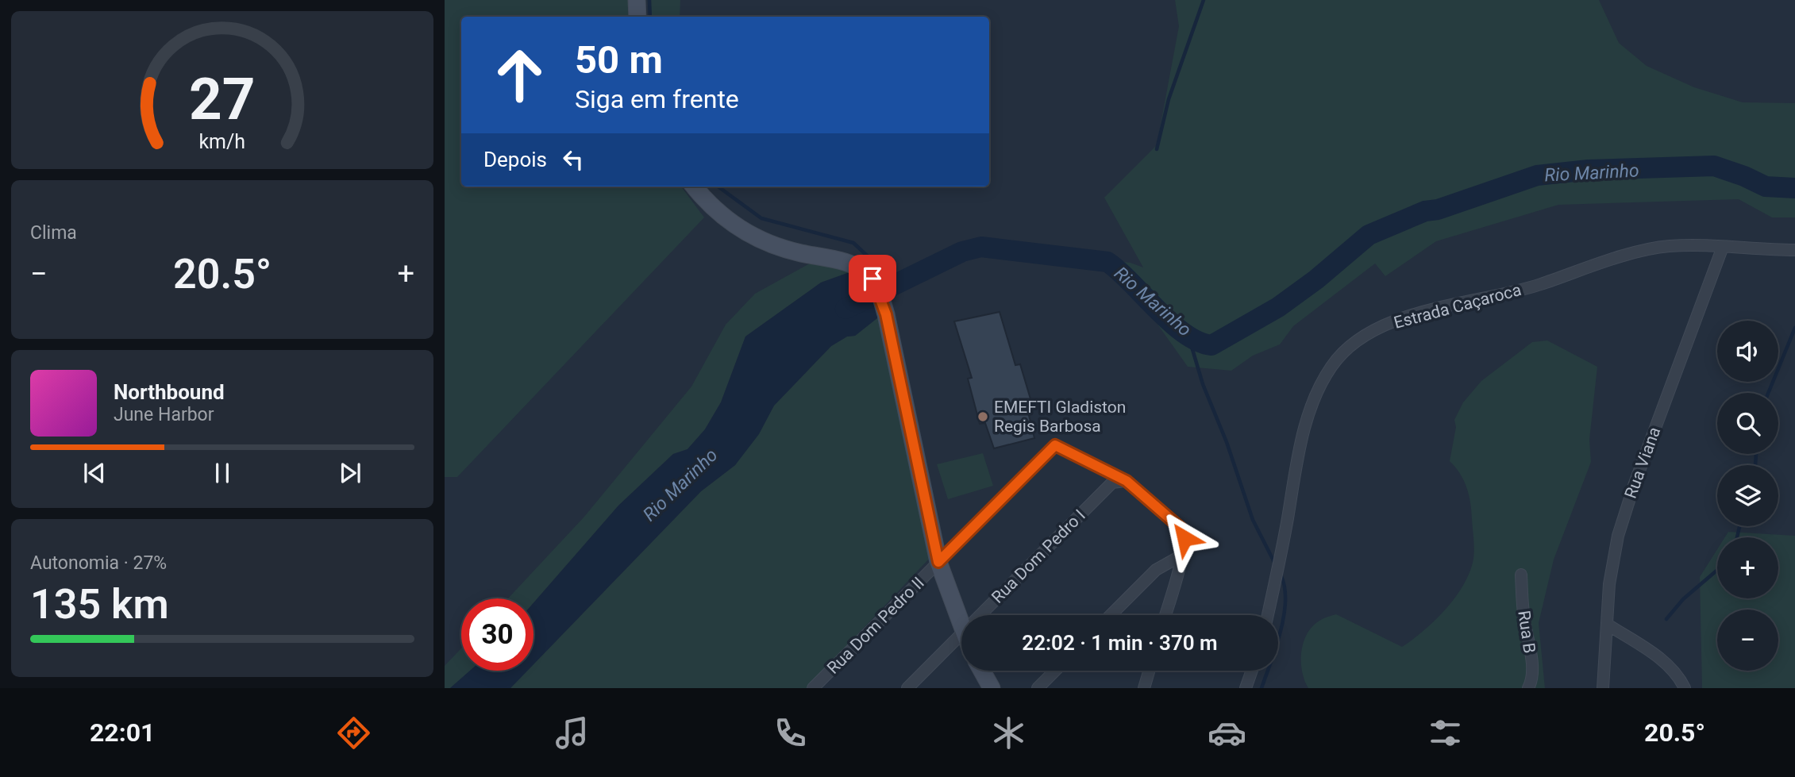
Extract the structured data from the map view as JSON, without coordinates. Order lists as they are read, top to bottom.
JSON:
{
  "streets": {
    "street": [
      "Estrada Caçaroca",
      "Rua Viana",
      "Rua Dom Pedro I",
      "Rua Dom Pedro II",
      "Rua B"
    ]
  },
  "crossings": [
    ["Estrada Caçaroca", "Rua Viana"],
    ["Rua Dom Pedro I", "Rua Dom Pedro II"]
  ],
  "water": ["Rio Marinho"],
  "places": ["EMEFTI Gladiston Regis Barbosa"],
  "page": {
    "turn": ["50 m", "Siga em frente"],
    "then": "Depois",
    "tile": [
      "Clima",
      ["Autonomia · 27%", "135 km"]
    ],
    "heat": ["−", "20.5°", "+"],
    "map_buttons": ["+", "−"],
    "song": ["Northbound", "June Harbor"],
    "limit": "30",
    "trip": "22:02 · 1 min · 370 m",
    "tabs": ["22:01", "20.5°"],
    "gauge": ["27", "km/h"]
  }
}
